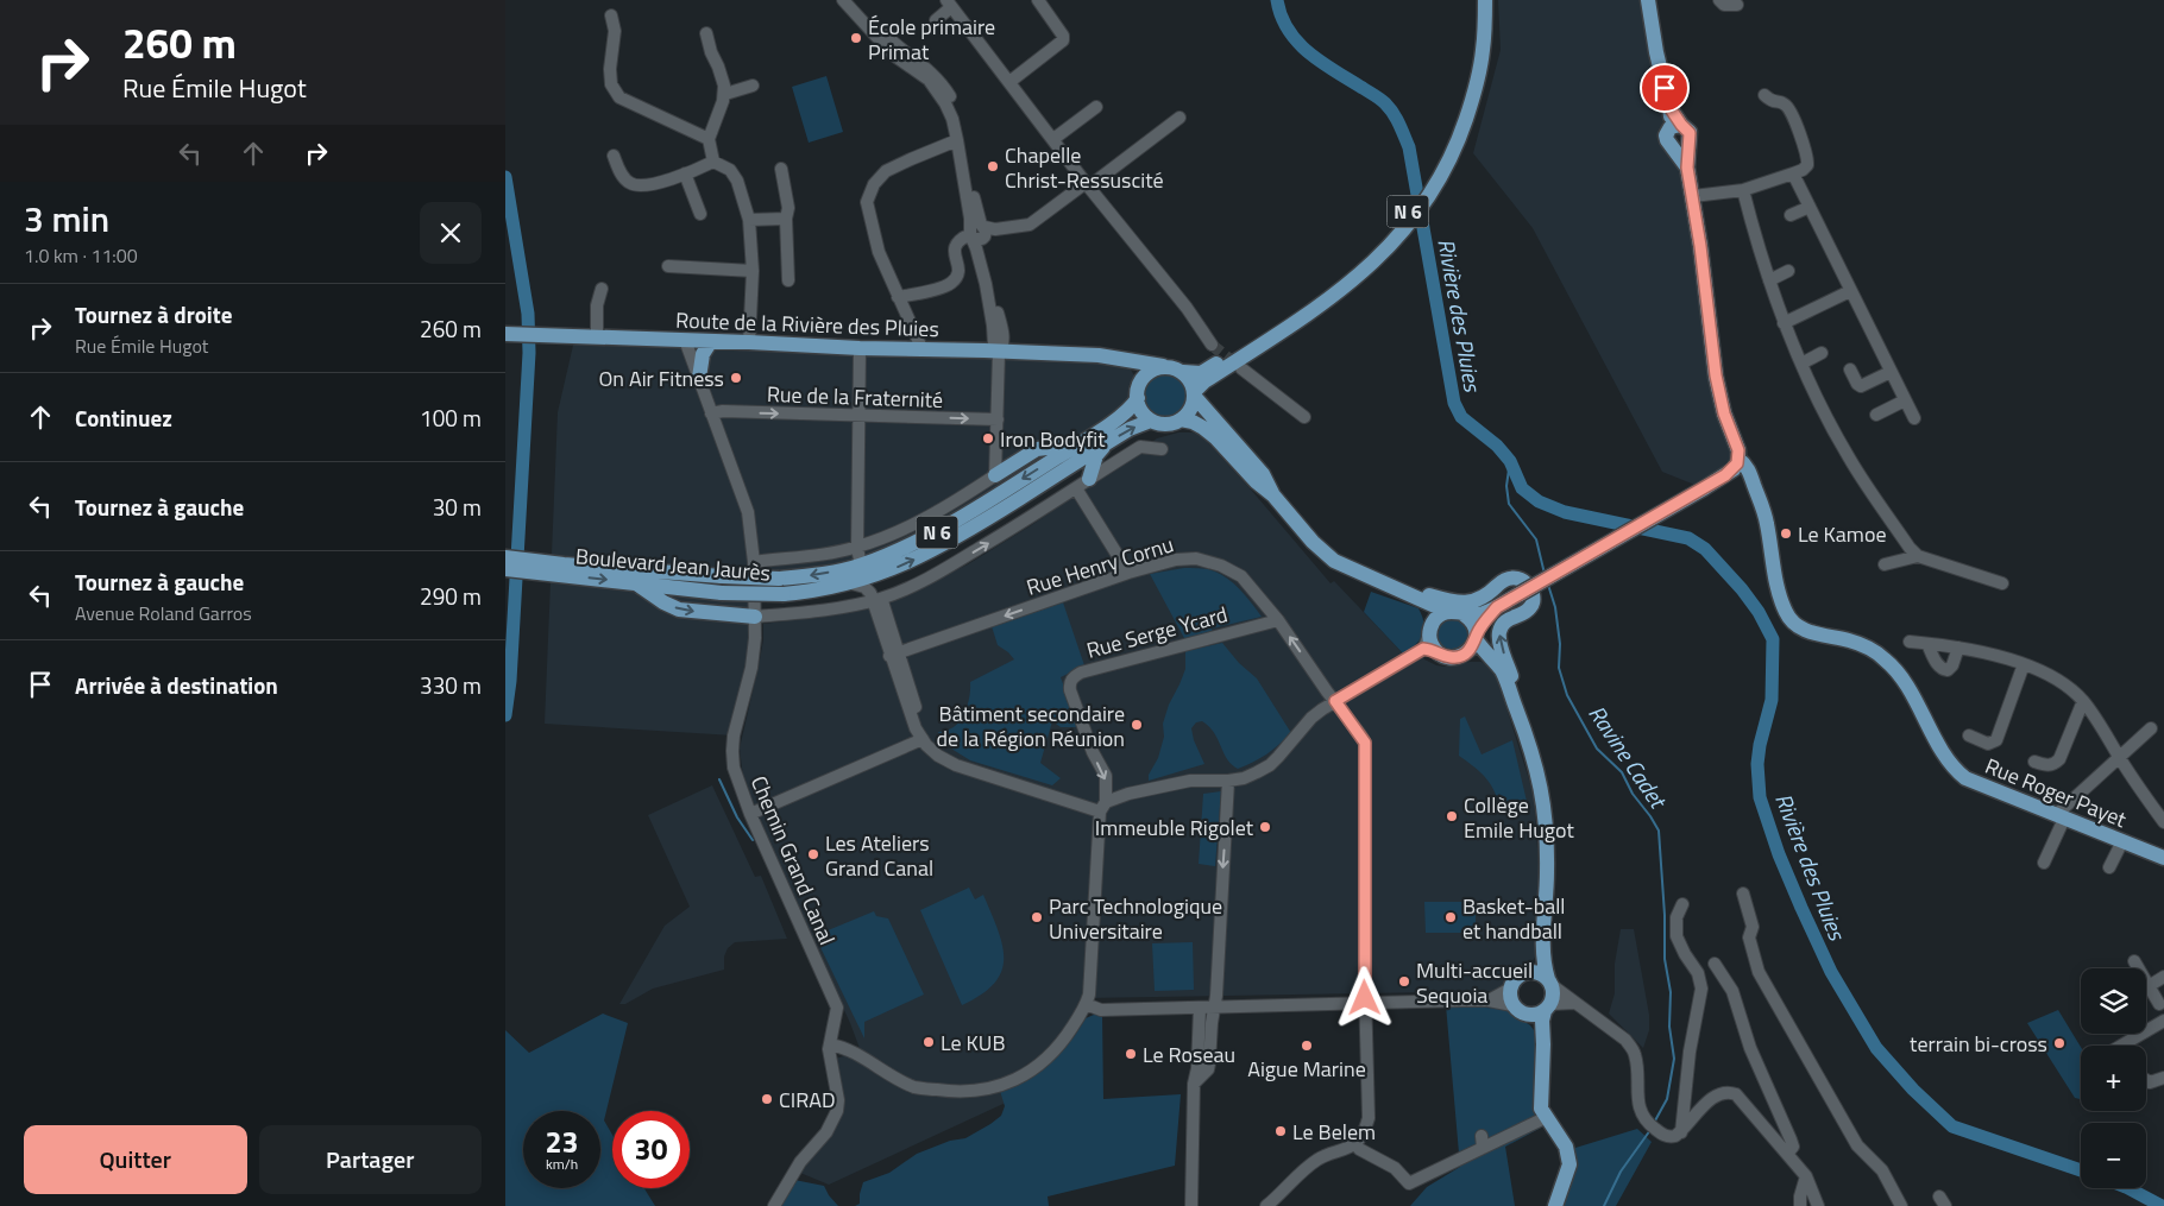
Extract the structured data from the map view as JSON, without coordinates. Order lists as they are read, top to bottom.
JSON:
{
  "streets": {
    "main road": [
      "N 6",
      "Route de la Rivière des Pluies",
      "Boulevard Jean Jaurès",
      "Rue Roger Payet"
    ],
    "street": [
      "Rue de la Fraternité",
      "Rue Henry Cornu",
      "Rue Serge Ycard",
      "Chemin Grand Canal"
    ]
  },
  "crossings": [
    ["N 6", "Boulevard Jean Jaurès"],
    ["Route de la Rivière des Pluies", "Chemin Grand Canal"],
    ["Rue de la Fraternité", "Chemin Grand Canal"],
    ["Rue Henry Cornu", "Rue Serge Ycard"]
  ],
  "one_way": ["Rue de la Fraternité"],
  "water": ["Rivière des Pluies", "Ravine Cadet"],
  "places": [
    "École primaire Primat",
    "Chapelle Christ-Ressuscité",
    "On Air Fitness",
    "Iron Bodyfit",
    "Le Kamoe",
    "Bâtiment secondaire de la Région Réunion",
    "Collège Emile Hugot",
    "Immeuble Rigolet",
    "Les Ateliers Grand Canal",
    "Parc Technologique Universitaire",
    "Basket-ball et handball",
    "Multi-accueil Sequoia",
    "Le KUB",
    "terrain bi-cross",
    "Aigue Marine",
    "Le Roseau",
    "CIRAD",
    "Le Belem"
  ],
  "page": {
    "turn": ["260 m", "Rue Émile Hugot"],
    "heading": ["3 min", "1.0 km · 11:00"],
    "list": [
      {
        "name": "Tournez à droite",
        "note": "Rue Émile Hugot",
        "value": "260 m"
      },
      {
        "name": "Continuez",
        "value": "100 m"
      },
      {
        "name": "Tournez à gauche",
        "value": "30 m"
      },
      {
        "name": "Tournez à gauche",
        "note": "Avenue Roland Garros",
        "value": "290 m"
      },
      {
        "name": "Arrivée à destination",
        "value": "330 m"
      }
    ],
    "map_buttons": ["+", "−"],
    "speed": "23 km/h",
    "limit": "30",
    "buttons": ["Quitter", "Partager"]
  }
}
